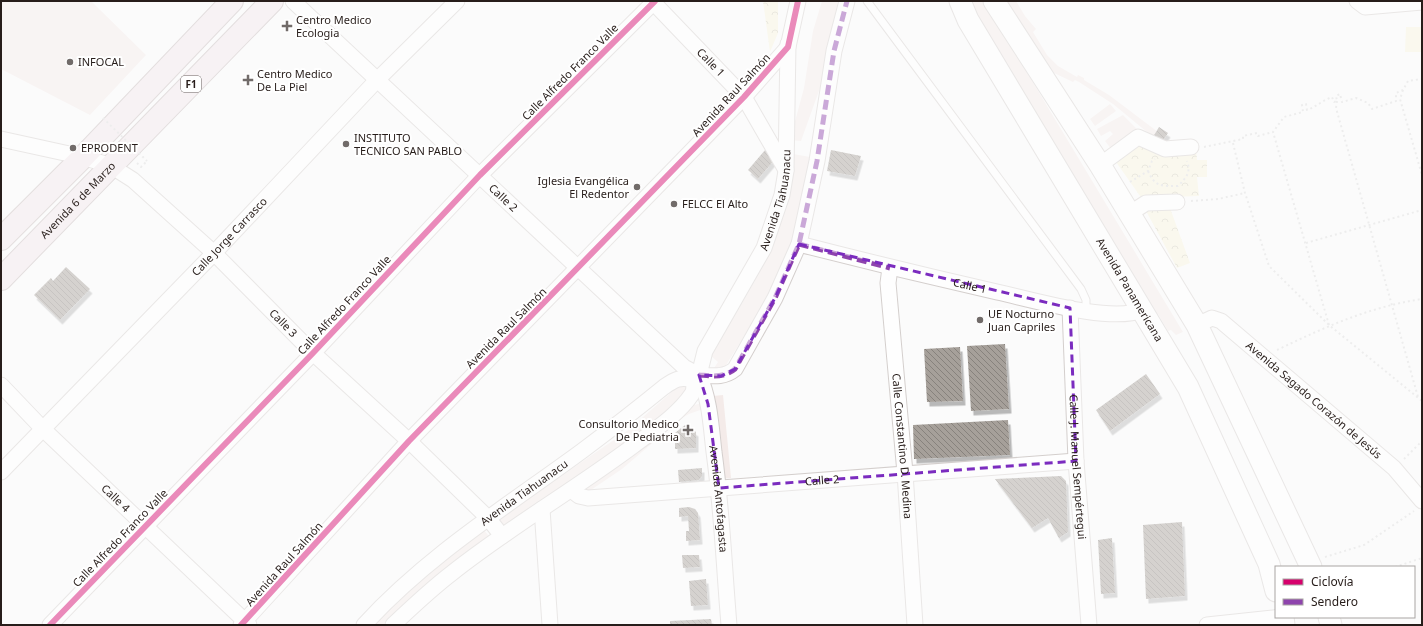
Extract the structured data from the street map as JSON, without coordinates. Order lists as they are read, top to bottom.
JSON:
{
  "streets": {
    "highway": ["F1", "Avenida 6 de Marzo"],
    "street": [
      "Calle 1",
      "Calle Alfredo Franco Valle",
      "Avenida Raul Salmón",
      "Calle 2",
      "Avenida Tiahuanacu",
      "Calle Jorge Carrasco",
      "Avenida Panamericana",
      "Calle 3",
      "Avenida Sagado Corazón de Jesús",
      "Calle Constantino D. Medina",
      "Calle J. Manuel Sempértegui",
      "Calle 4",
      "Avenida Antofagasta"
    ]
  },
  "crossings": [
    ["Calle 1", "Calle Alfredo Franco Valle"],
    ["Calle 1", "Avenida Raul Salmón"],
    ["Calle 1", "Avenida Tiahuanacu"],
    ["Calle 1", "Avenida Panamericana"],
    ["Calle 1", "Calle Constantino D. Medina"],
    ["Calle 1", "Calle J. Manuel Sempértegui"],
    ["Calle Alfredo Franco Valle", "Calle 2"],
    ["Calle Alfredo Franco Valle", "Calle 3"],
    ["Calle Alfredo Franco Valle", "Calle 4"],
    ["F1", "Calle 3"],
    ["Avenida Raul Salmón", "Calle 2"],
    ["Avenida Raul Salmón", "Avenida Tiahuanacu"],
    ["Avenida Raul Salmón", "Calle 3"],
    ["Avenida Raul Salmón", "Calle 4"],
    ["Calle 2", "Avenida Tiahuanacu"],
    ["Calle 2", "Calle Jorge Carrasco"],
    ["Calle 2", "Calle Constantino D. Medina"],
    ["Calle 2", "Calle J. Manuel Sempértegui"],
    ["Calle 2", "Avenida Antofagasta"],
    ["Avenida 6 de Marzo", "Calle 3"],
    ["Avenida Tiahuanacu", "Calle 3"],
    ["Avenida Tiahuanacu", "Avenida Antofagasta"],
    ["Calle Jorge Carrasco", "Calle 3"],
    ["Calle Jorge Carrasco", "Calle 4"]
  ],
  "places": {
    "health": ["Centro Medico Ecologia", "Centro Medico De La Piel", "Consultorio Medico De Pediatria"],
    "other": [
      "INFOCAL",
      "INSTITUTO TECNICO SAN PABLO",
      "EPRODENT",
      "Iglesia Evangélica El Redentor",
      "FELCC El Alto",
      "UE Nocturno Juan Capriles"
    ]
  },
  "legend": ["Ciclovía", "Sendero"]
}
